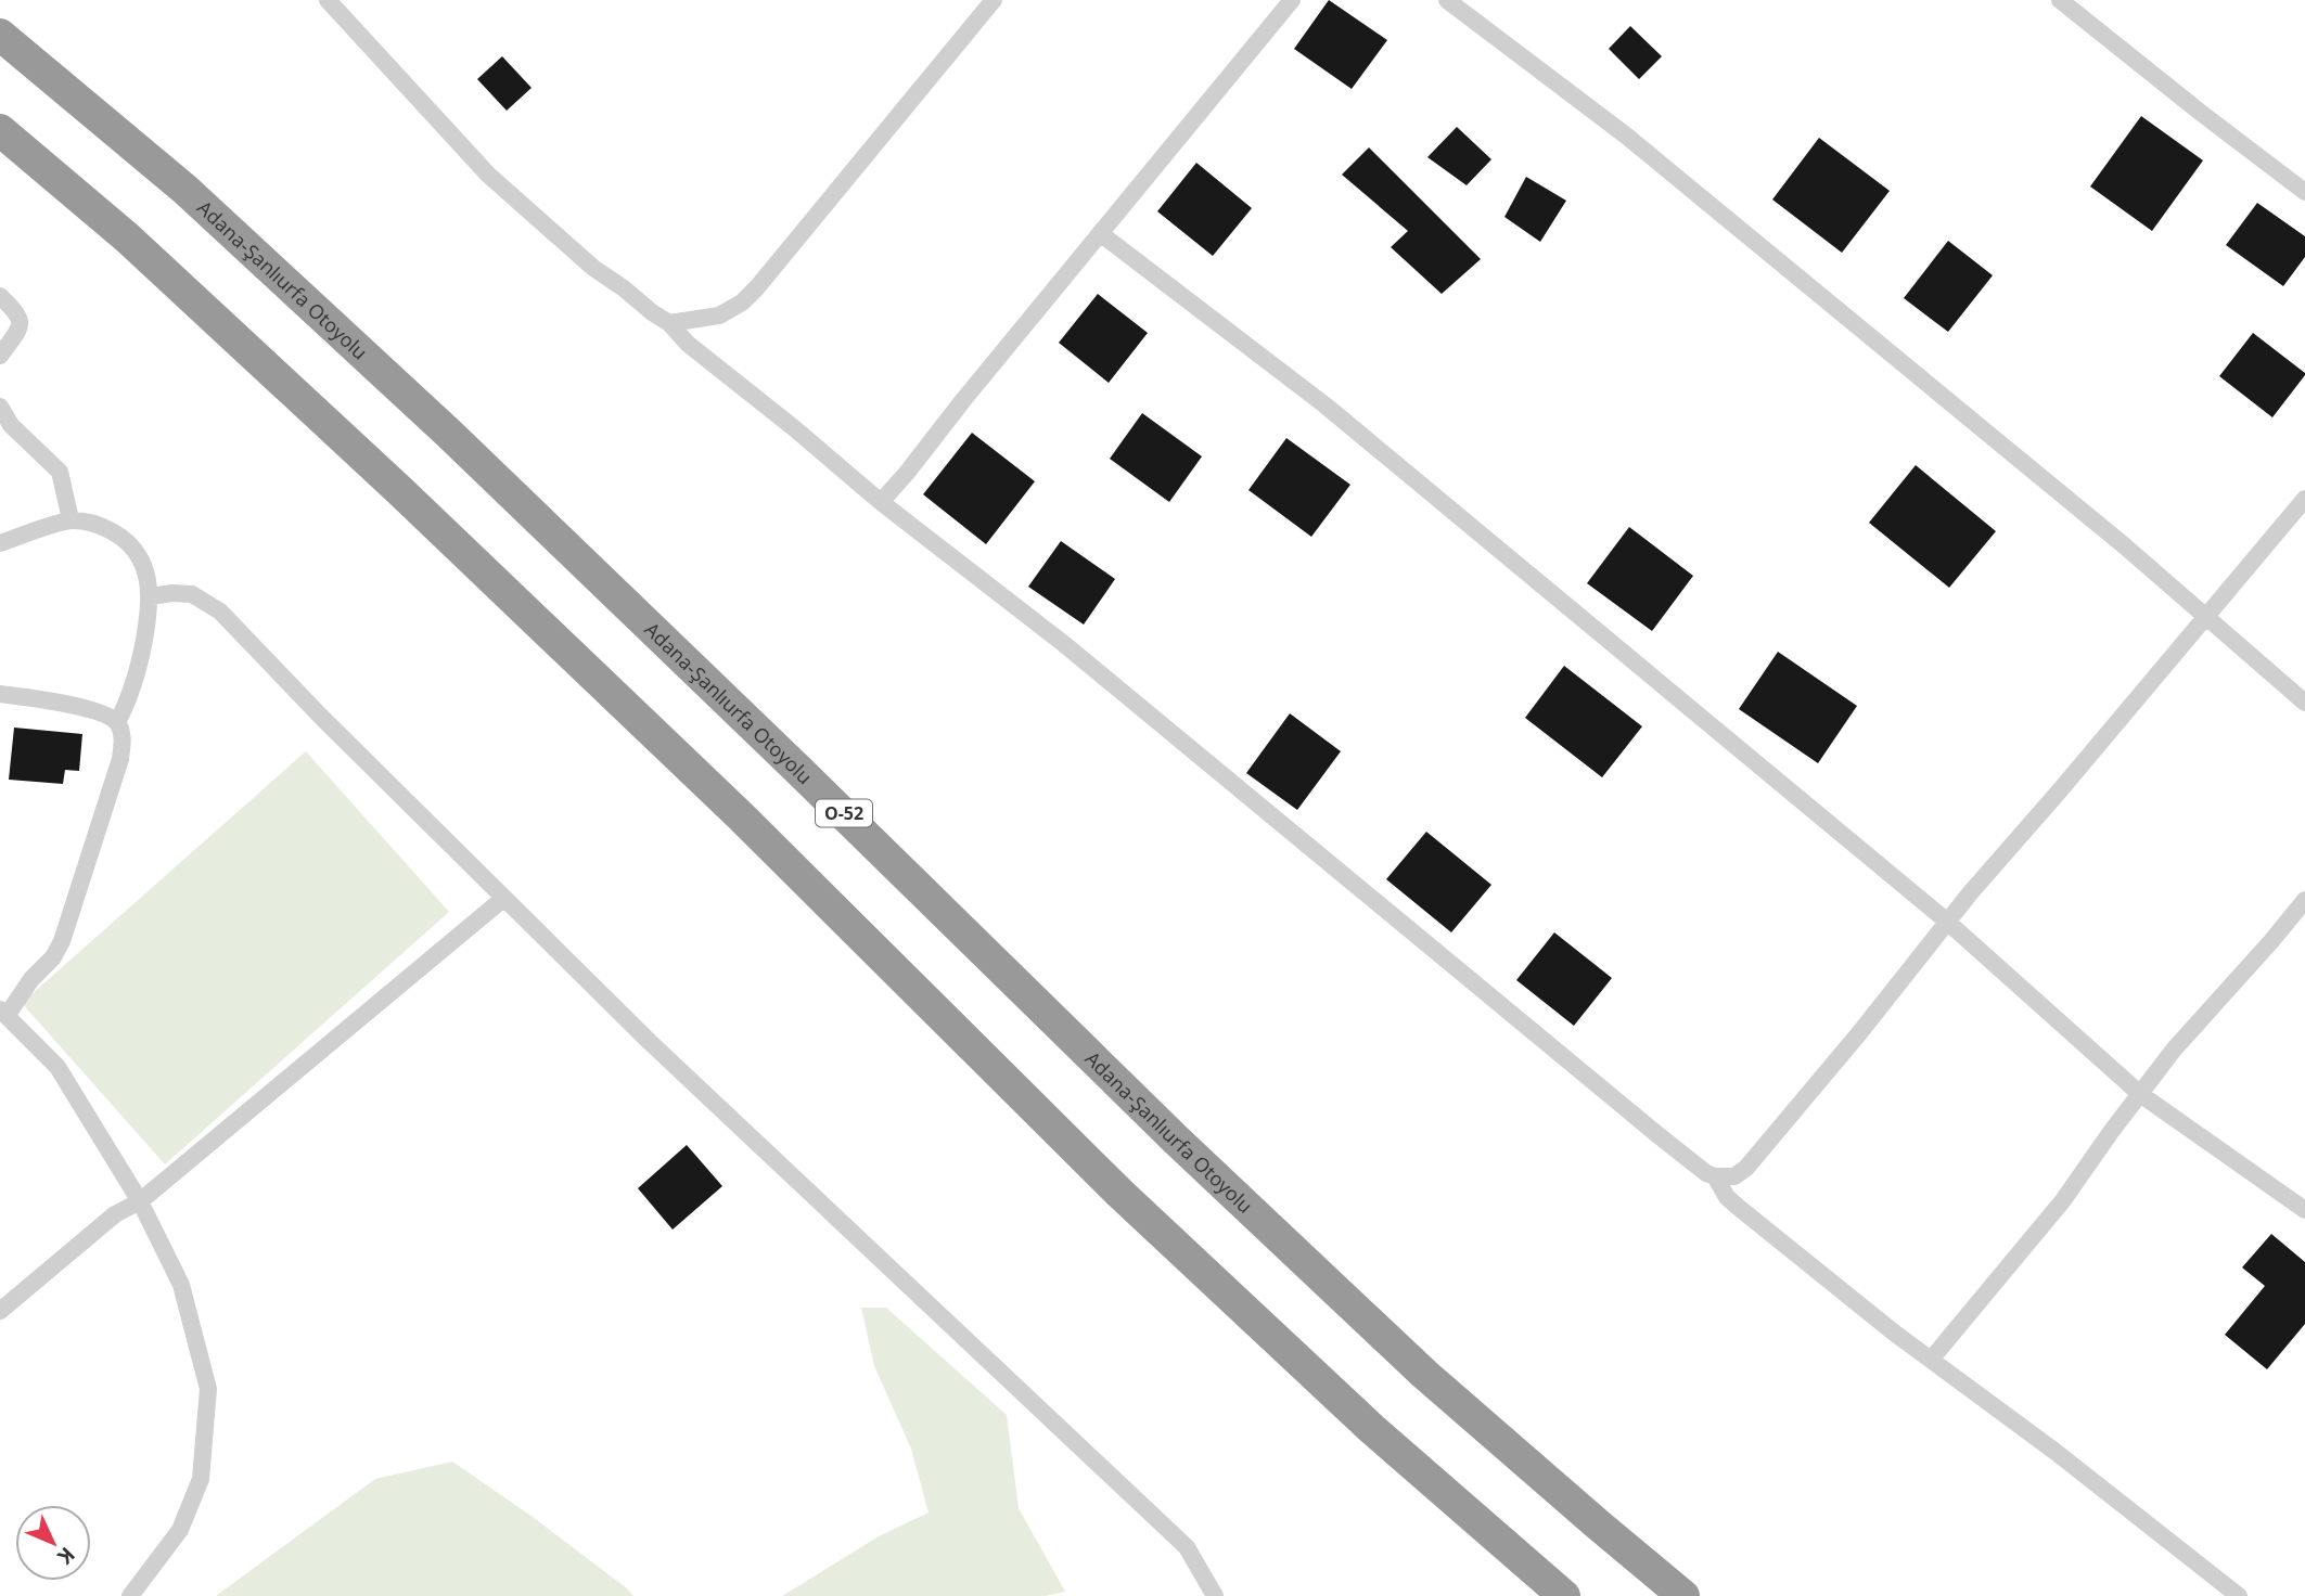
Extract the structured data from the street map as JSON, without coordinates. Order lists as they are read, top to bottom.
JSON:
{
  "streets": {
    "highway": ["Adana-Şanlıurfa Otoyolu", "O-52"]
  },
  "north": "bottom right"
}
